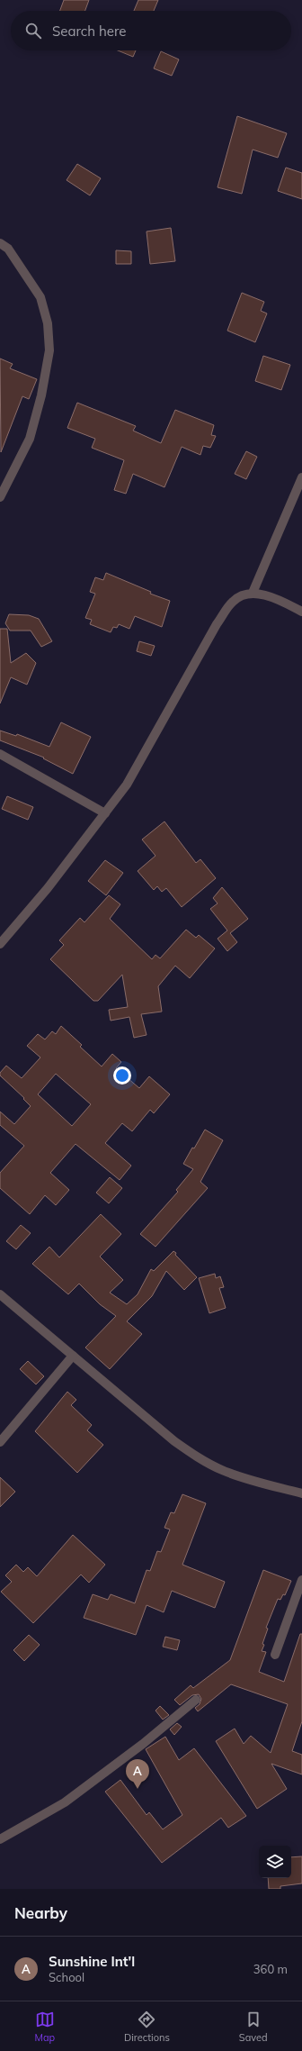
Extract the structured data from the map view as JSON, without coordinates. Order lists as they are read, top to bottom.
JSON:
{
  "page": {
    "search": "Search here",
    "pins": "A",
    "heading": "Nearby",
    "list": [
      {
        "mark": "A",
        "name": "Sunshine Int'l",
        "note": "School",
        "value": "360 m"
      }
    ],
    "nav": ["Map", "Directions", "Saved"]
  }
}
